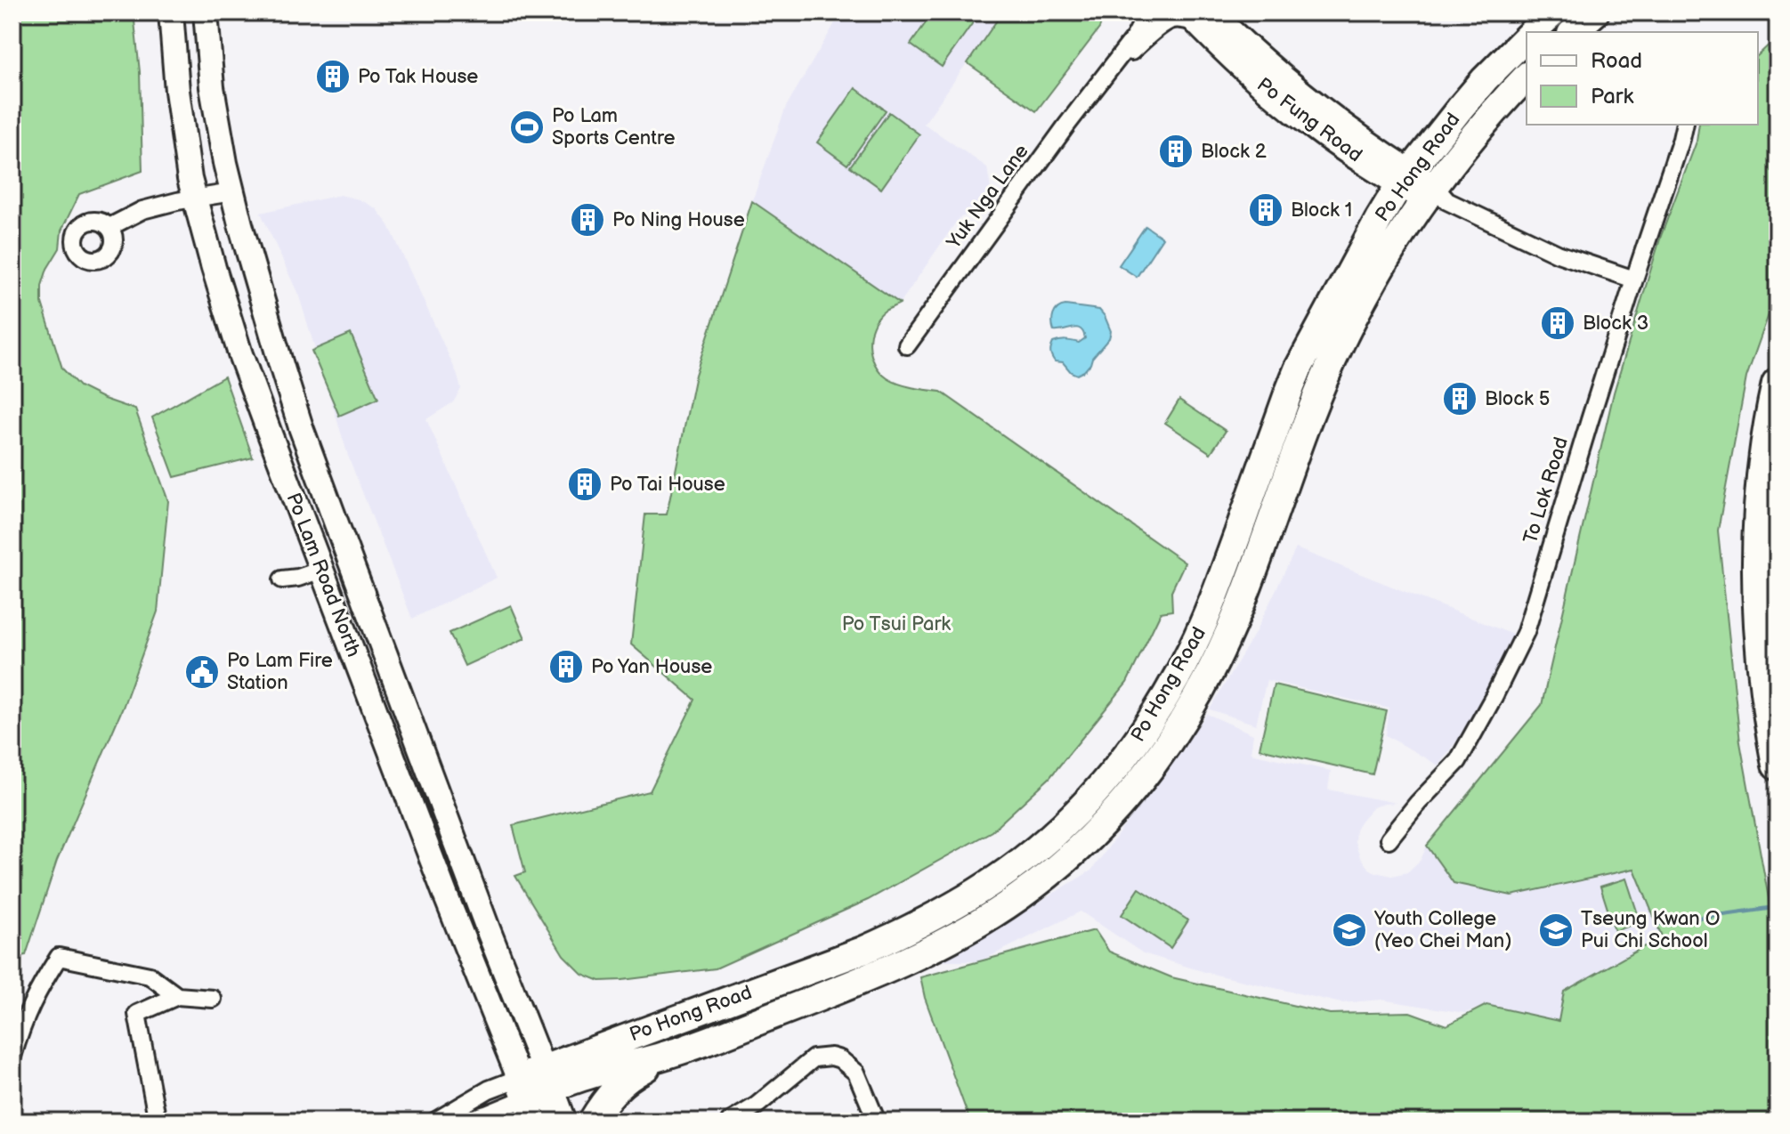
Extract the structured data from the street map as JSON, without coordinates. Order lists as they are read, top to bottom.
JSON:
{
  "streets": {
    "main road": ["Po Fung Road", "Po Hong Road", "Po Lam Road North"],
    "street": ["Yuk Nga Lane", "To Lok Road"]
  },
  "crossings": [
    ["Po Fung Road", "Po Hong Road"],
    ["Po Fung Road", "Yuk Nga Lane"],
    ["Po Fung Road", "To Lok Road"],
    ["Po Hong Road", "Po Lam Road North"]
  ],
  "parks": ["Po Tsui Park"],
  "places": {
    "building": [
      "Po Tak House",
      "Block 2",
      "Block 1",
      "Po Ning House",
      "Block 3",
      "Block 5",
      "Po Tai House",
      "Po Yan House"
    ],
    "sports": ["Po Lam Sports Centre"],
    "public building": ["Po Lam Fire Station"],
    "school or university": ["Youth College (Yeo Chei Man)", "Tseung Kwan O Pui Chi School"]
  },
  "legend": ["Road", "Park"]
}
